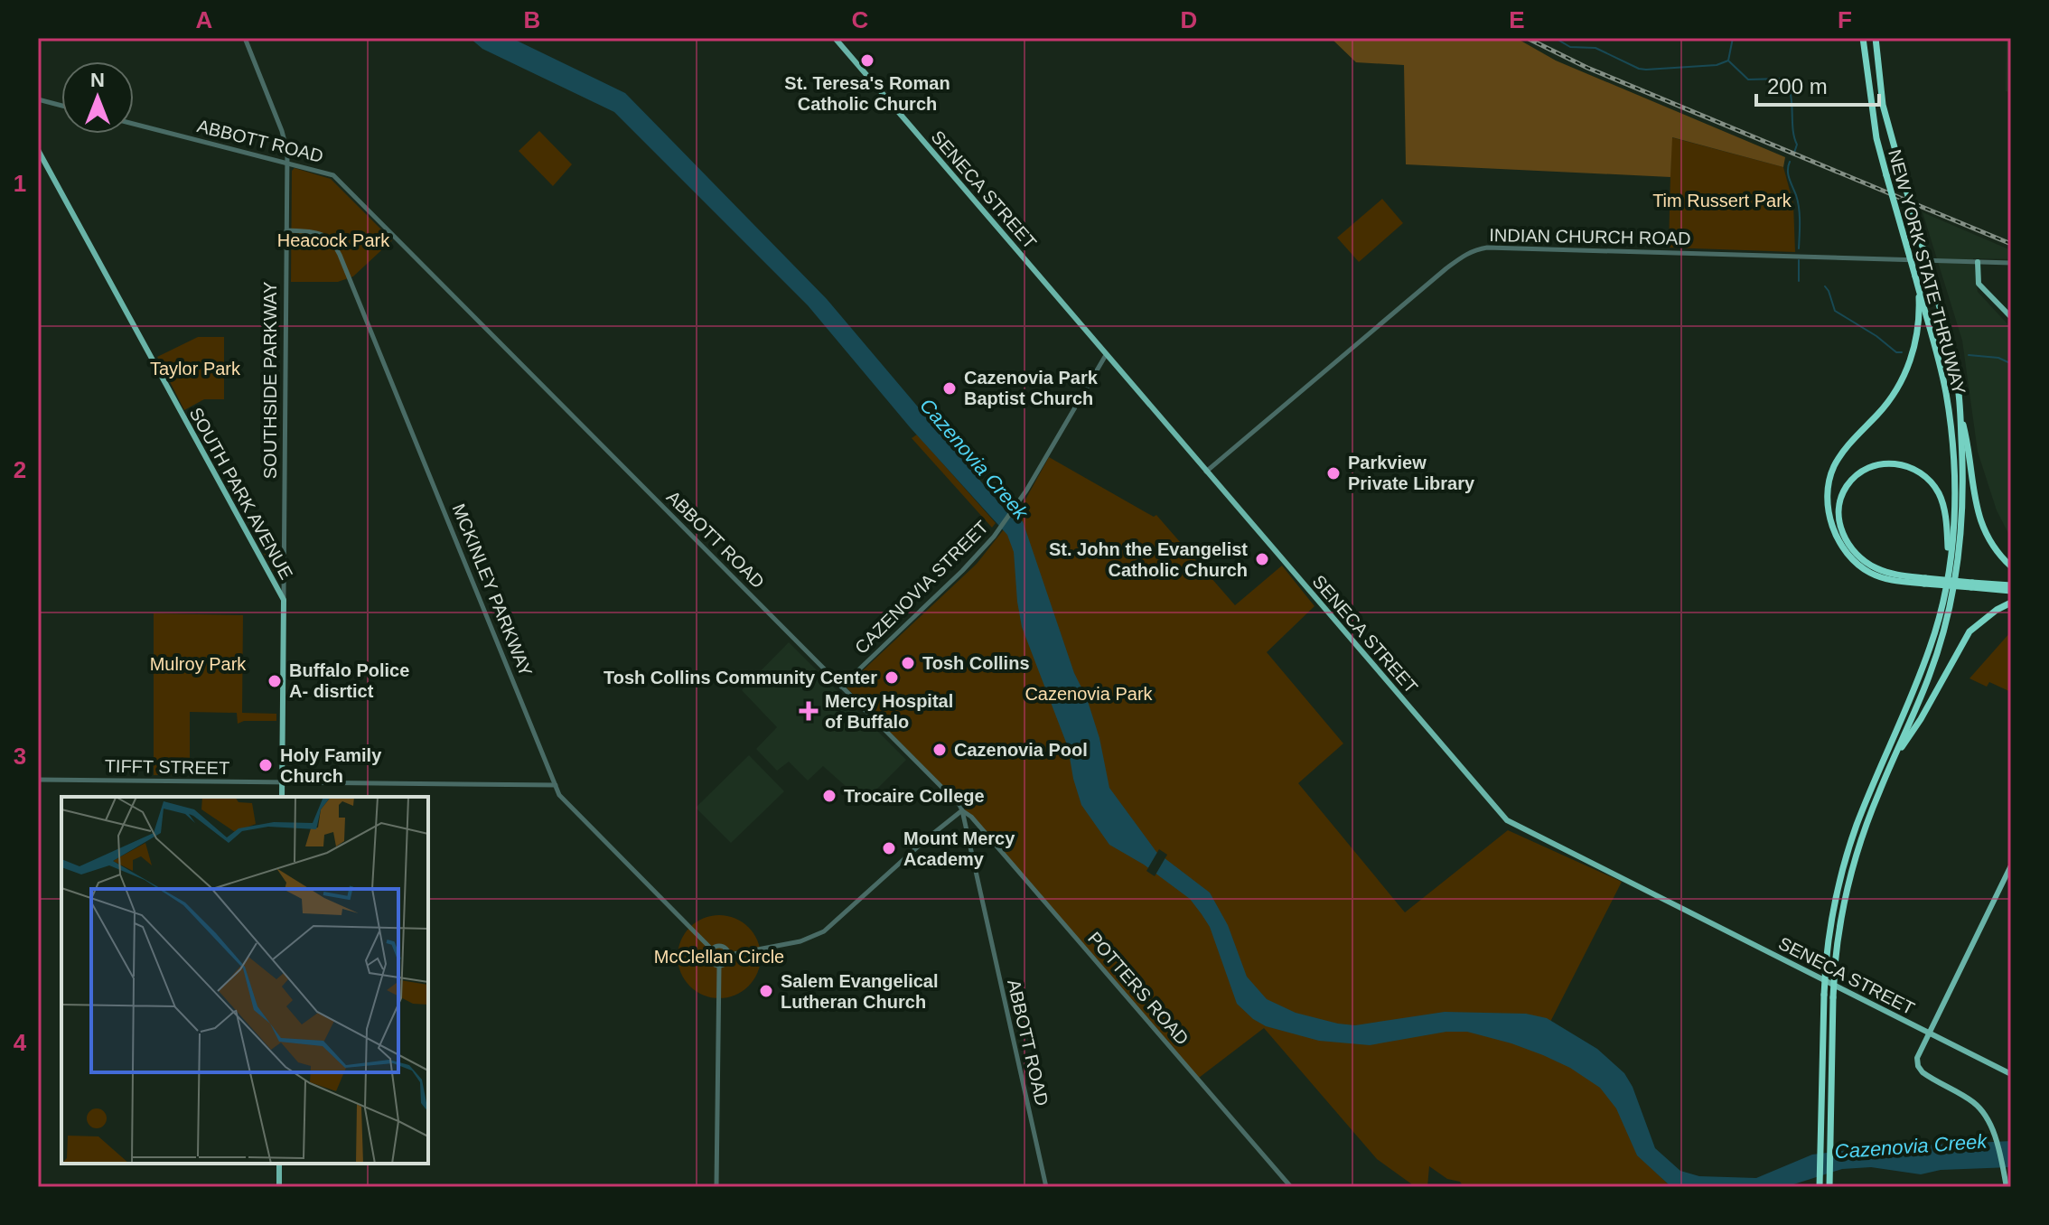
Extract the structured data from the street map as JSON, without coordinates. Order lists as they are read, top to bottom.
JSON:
{
  "streets": {
    "highway": ["NEW YORK STATE THRUWAY"],
    "main road": ["SENECA STREET", "SOUTH PARK AVENUE"],
    "street": [
      "ABBOTT ROAD",
      "INDIAN CHURCH ROAD",
      "SOUTHSIDE PARKWAY",
      "CAZENOVIA STREET",
      "MCKINLEY PARKWAY",
      "TIFFT STREET",
      "POTTERS ROAD"
    ]
  },
  "crossings": [
    ["ABBOTT ROAD", "SOUTHSIDE PARKWAY"],
    ["ABBOTT ROAD", "CAZENOVIA STREET"],
    ["ABBOTT ROAD", "POTTERS ROAD"],
    ["SENECA STREET", "INDIAN CHURCH ROAD"],
    ["SENECA STREET", "CAZENOVIA STREET"],
    ["SOUTHSIDE PARKWAY", "SOUTH PARK AVENUE"],
    ["SOUTHSIDE PARKWAY", "MCKINLEY PARKWAY"],
    ["SOUTH PARK AVENUE", "TIFFT STREET"],
    ["MCKINLEY PARKWAY", "TIFFT STREET"]
  ],
  "water": ["Cazenovia Creek"],
  "parks": [
    "Tim Russert Park",
    "Heacock Park",
    "Taylor Park",
    "Mulroy Park",
    "Cazenovia Park",
    "McClellan Circle"
  ],
  "places": {
    "other": [
      "St. Teresa's Roman Catholic Church",
      "Cazenovia Park Baptist Church",
      "Parkview Private Library",
      "St. John the Evangelist Catholic Church",
      "Tosh Collins",
      "Tosh Collins Community Center",
      "Buffalo Police A- disrtict",
      "Cazenovia Pool",
      "Holy Family Church",
      "Trocaire College",
      "Mount Mercy Academy",
      "Salem Evangelical Lutheran Church"
    ],
    "health": ["Mercy Hospital of Buffalo"]
  },
  "scale_bar": "200 m",
  "north": "top",
  "grid": {
    "columns": [
      "A",
      "B",
      "C",
      "D",
      "E",
      "F"
    ],
    "rows": [
      "1",
      "2",
      "3",
      "4"
    ]
  }
}
